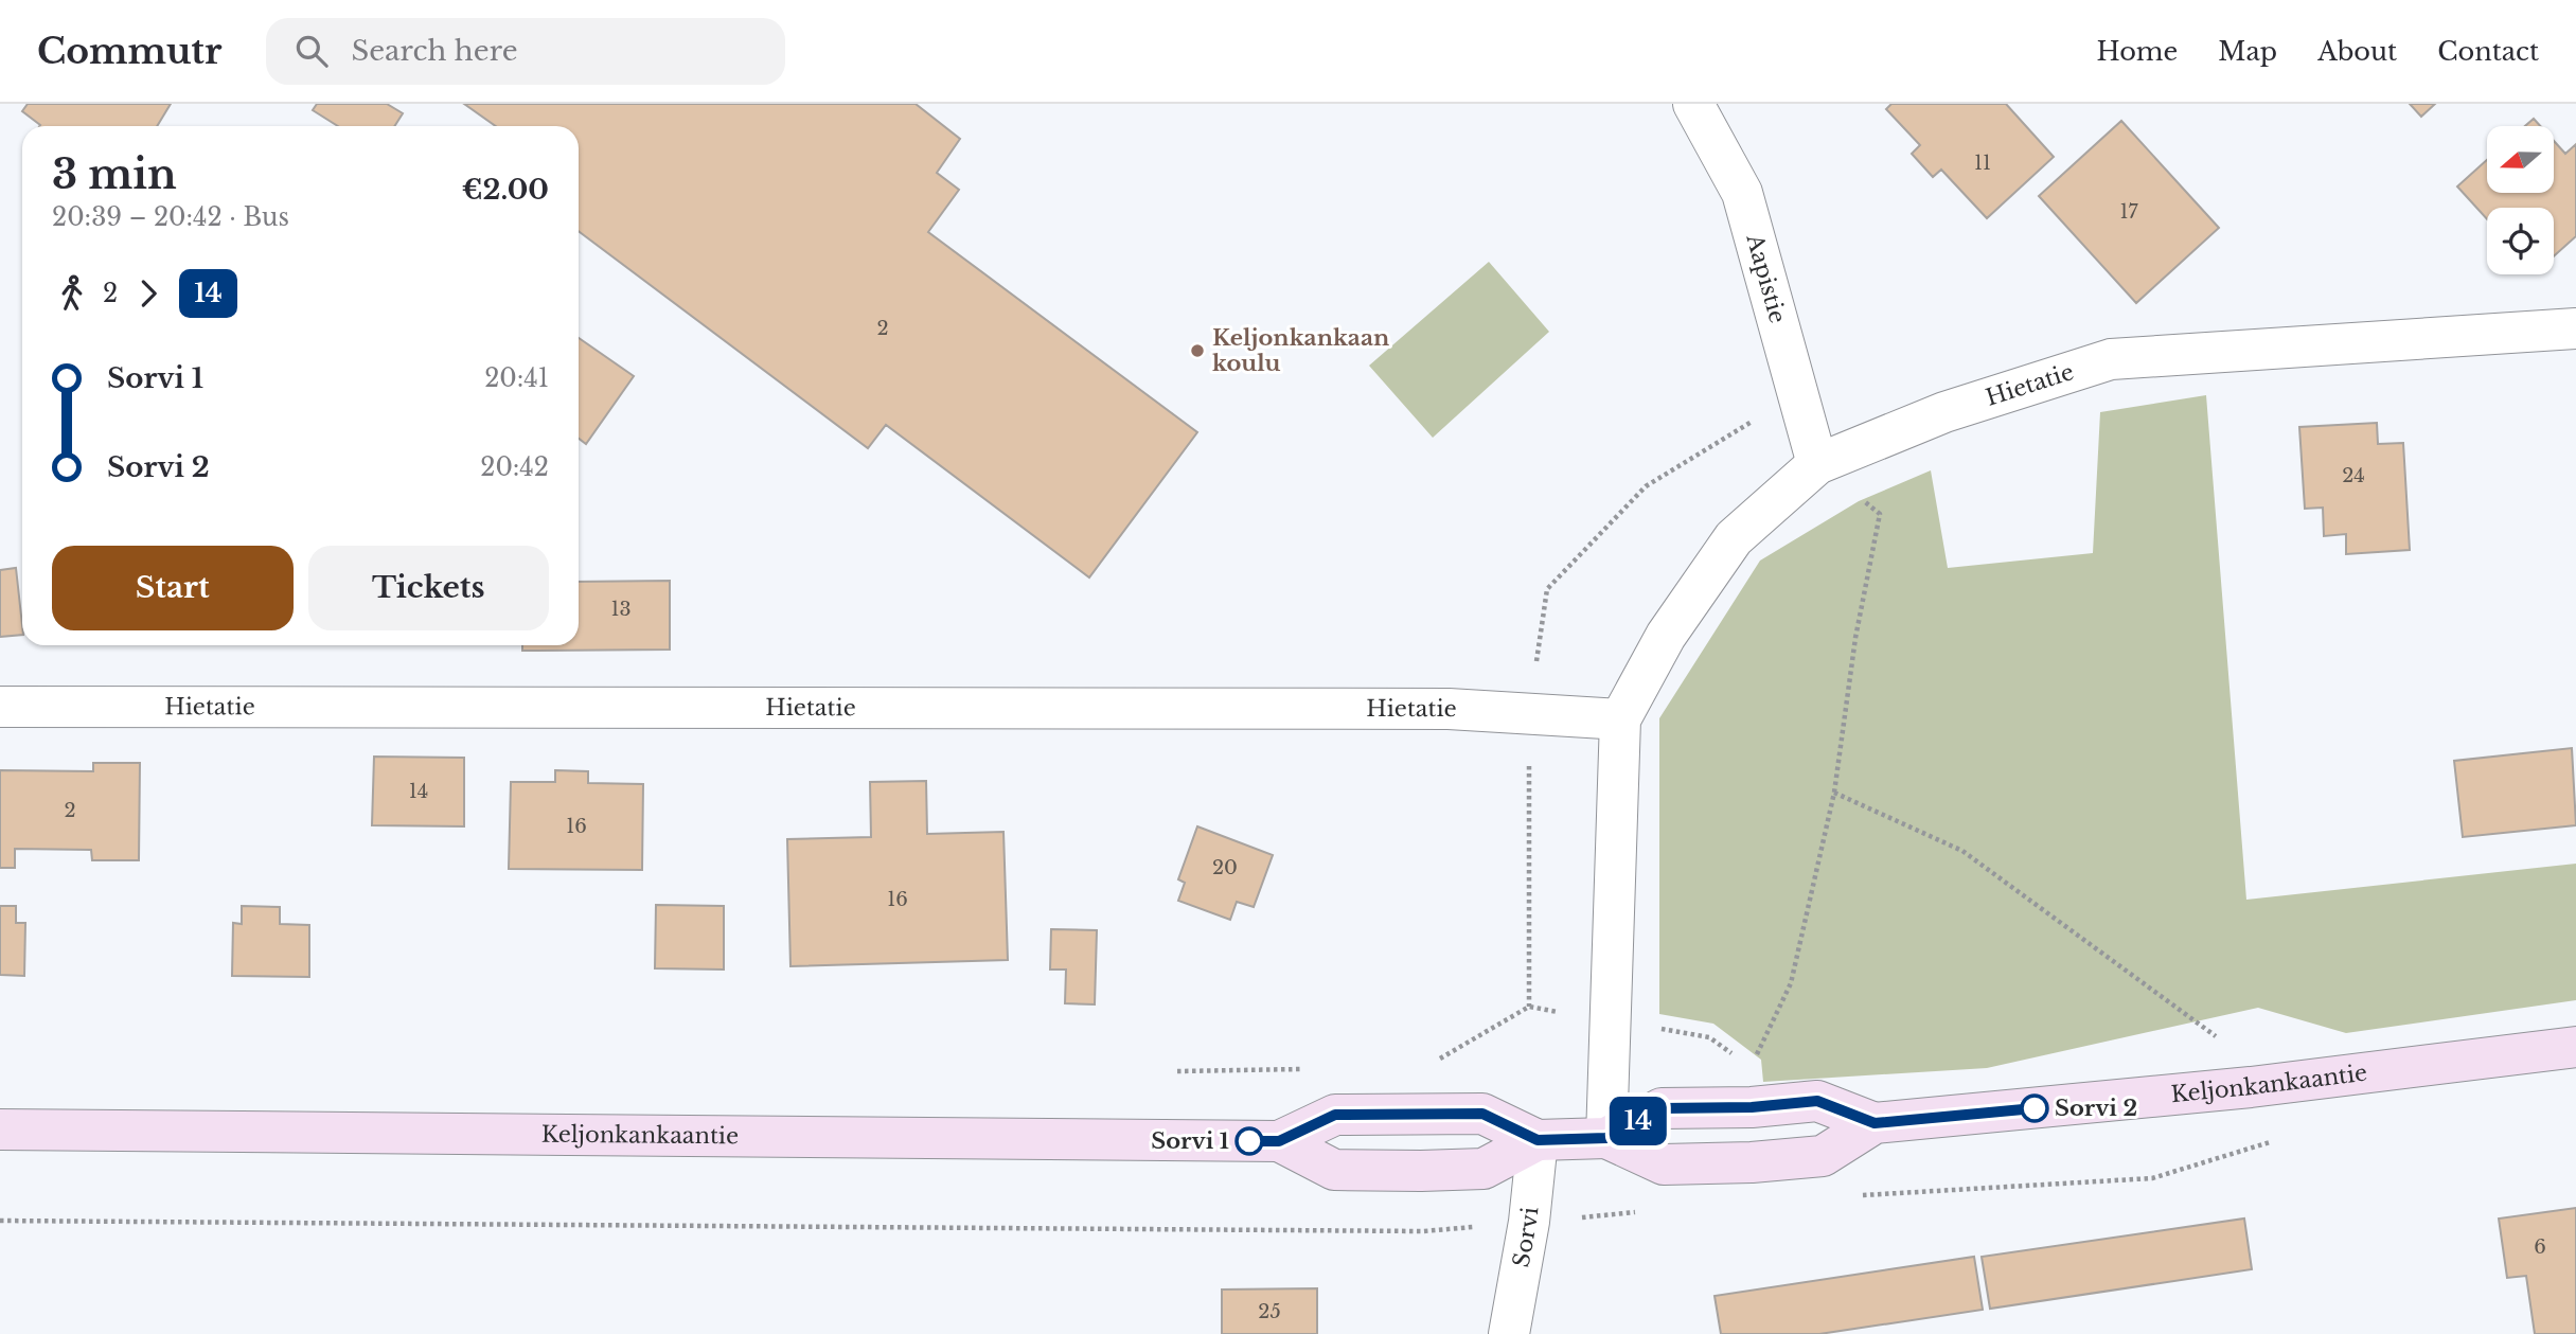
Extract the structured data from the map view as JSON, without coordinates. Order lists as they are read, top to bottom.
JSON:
{
  "streets": {
    "main road": ["Keljonkankaantie"],
    "street": ["Aapistie", "Hietatie", "Sorvi"]
  },
  "crossings": [
    ["Aapistie", "Hietatie"],
    ["Hietatie", "Keljonkankaantie"],
    ["Keljonkankaantie", "Sorvi"]
  ],
  "places": ["Keljonkankaan koulu", "Sorvi 2", "Sorvi 1"],
  "lines": ["bus line 14"],
  "house_numbers": [
    "11",
    "17",
    "2",
    "24",
    "13",
    "14",
    "2",
    "16",
    "20",
    "16",
    "6",
    "25"
  ],
  "north": "left",
  "page": {
    "header": "Commutr",
    "search": "Search here",
    "nav": [
      "Home",
      "Map",
      "About",
      "Contact"
    ],
    "on_map": "14",
    "heading": ["3 min", "20:39 – 20:42 · Bus", "€2.00"],
    "legs": ["2", "14"],
    "list": [
      {
        "name": "Sorvi 1",
        "value": "20:41"
      },
      {
        "name": "Sorvi 2",
        "value": "20:42"
      }
    ],
    "buttons": ["Start", "Tickets"]
  }
}
